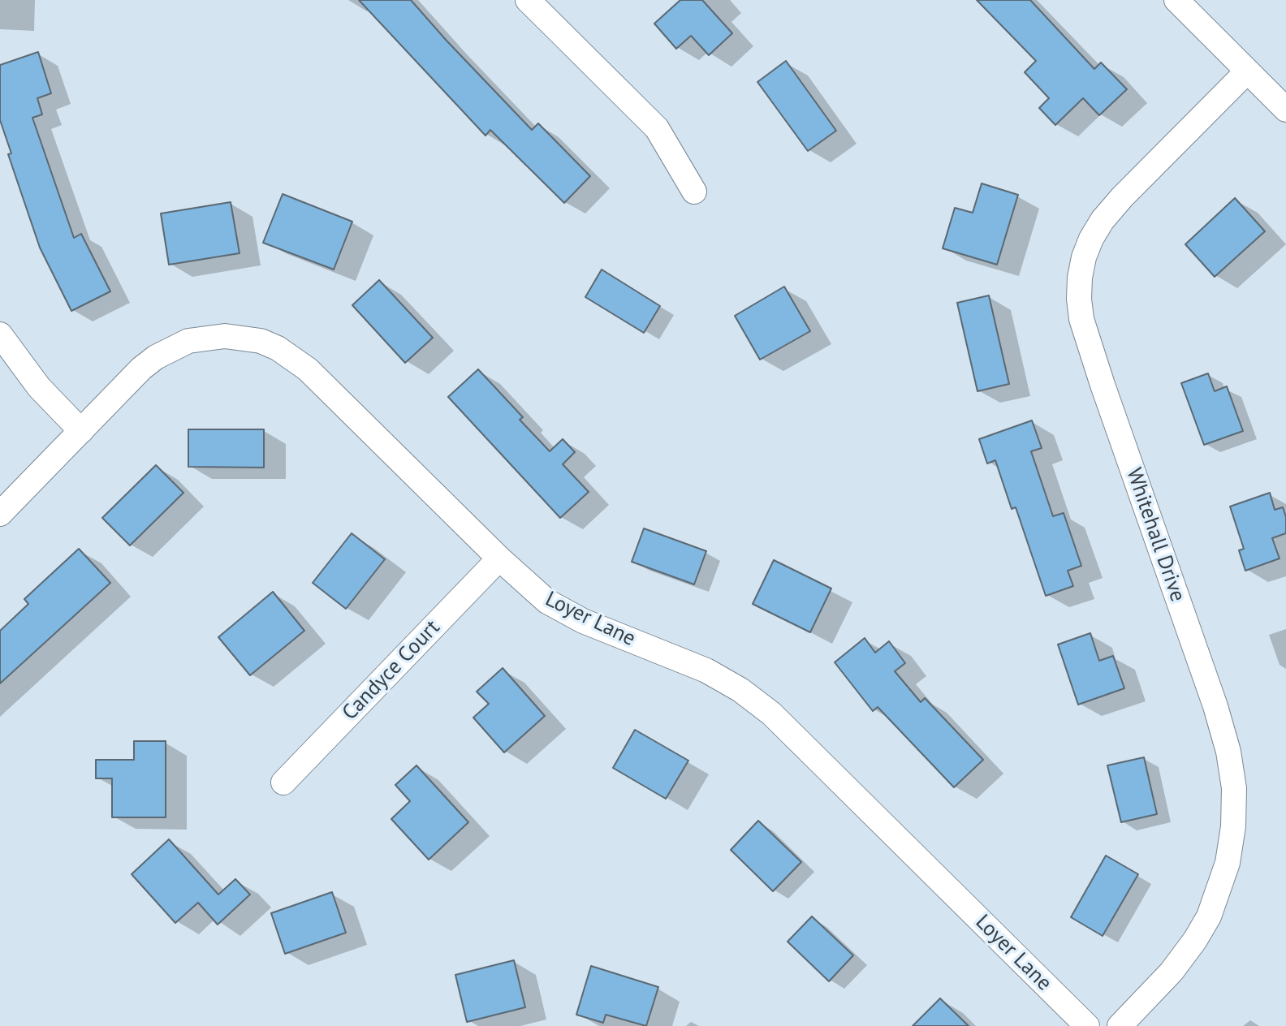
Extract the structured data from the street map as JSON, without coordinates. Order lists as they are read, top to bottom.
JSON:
{
  "streets": {
    "street": ["Whitehall Drive", "Loyer Lane", "Candyce Court"]
  },
  "crossings": [
    ["Loyer Lane", "Candyce Court"]
  ]
}
